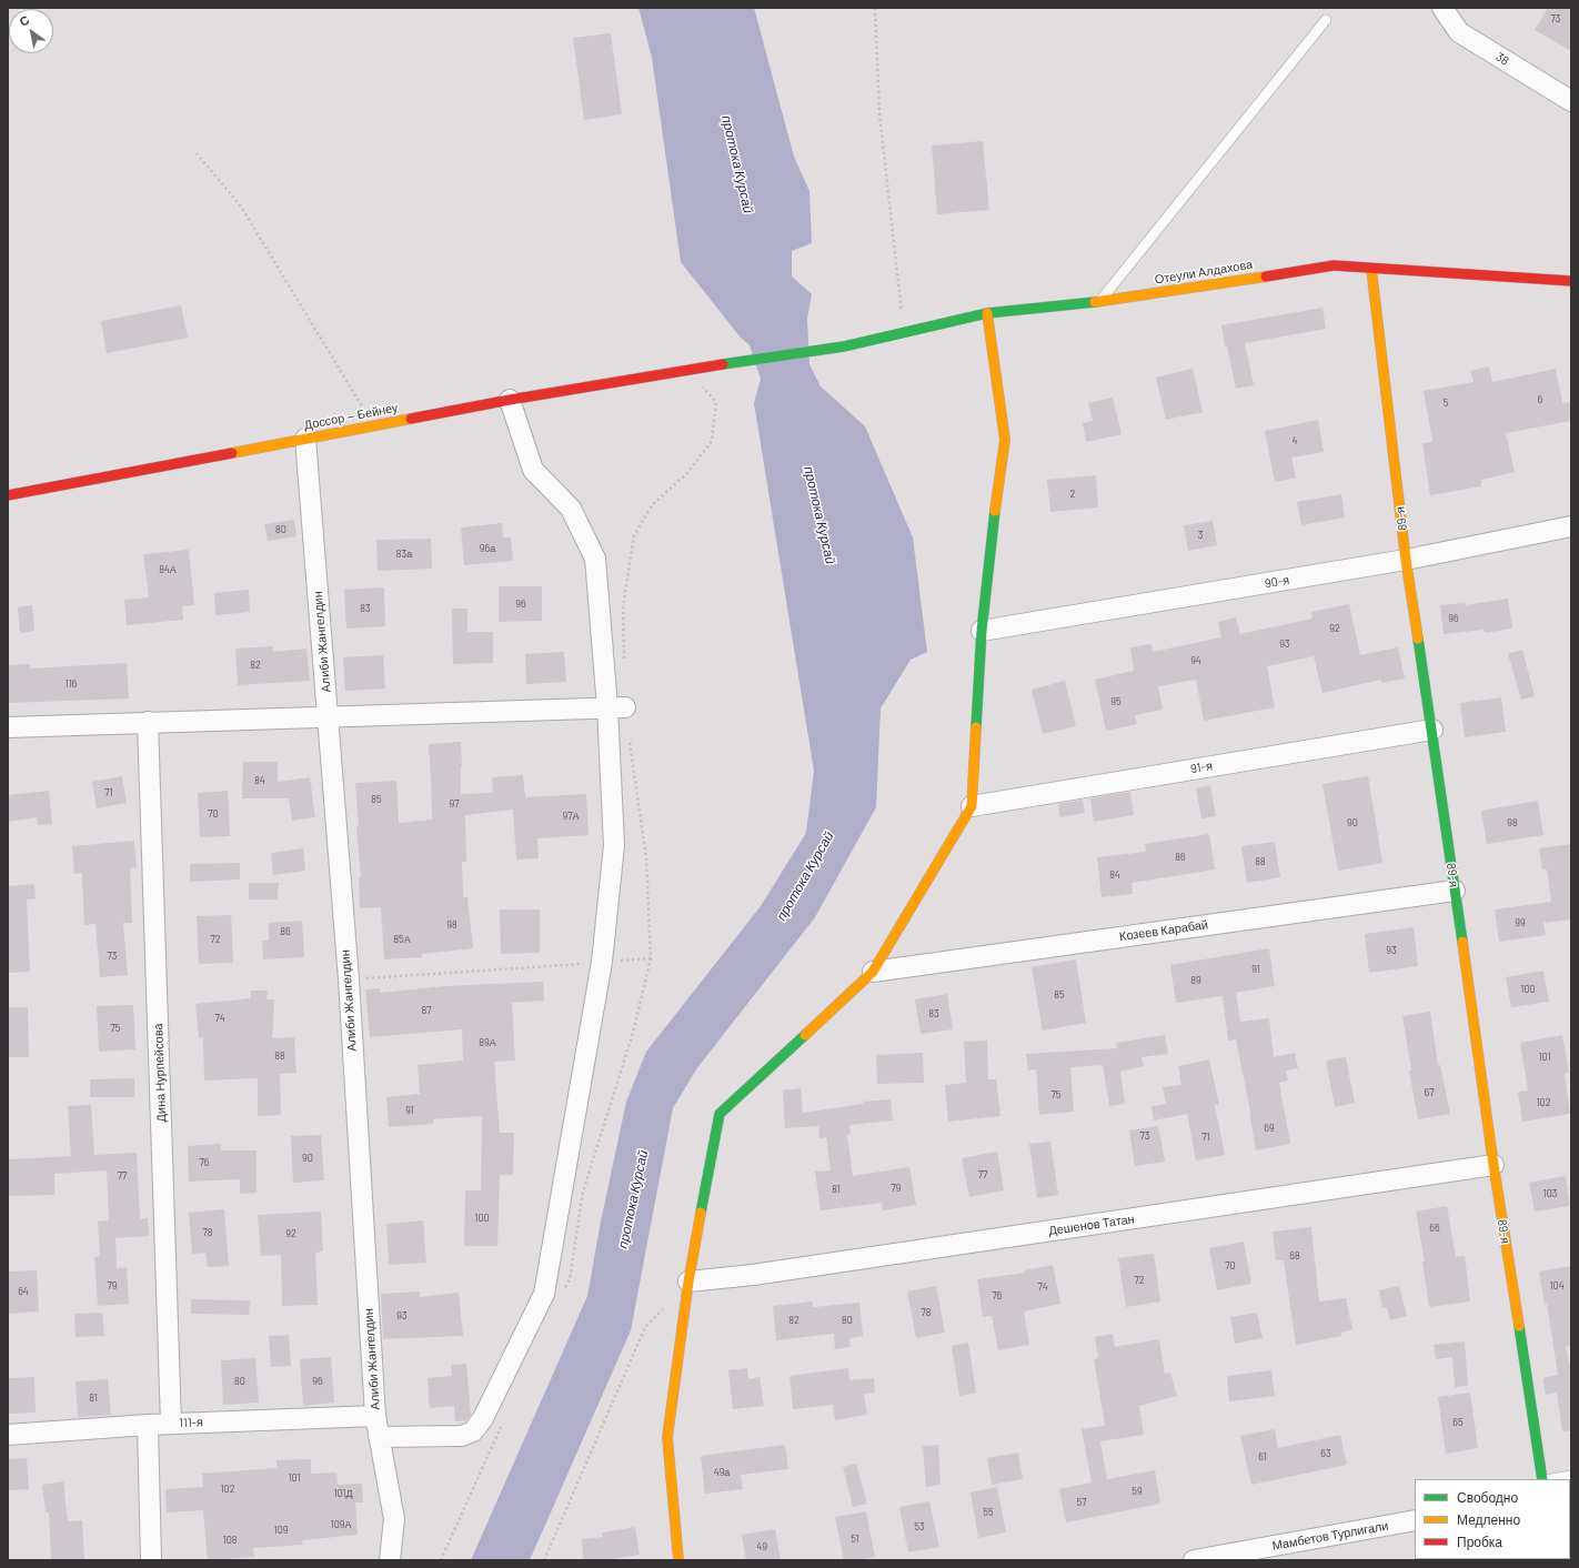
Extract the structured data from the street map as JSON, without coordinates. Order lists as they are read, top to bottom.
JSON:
{
  "streets": {
    "main road": ["Отеули Алдахова", "Доссор — Бейнеу", "89-я"],
    "street": [
      "38",
      "90-я",
      "Алиби Жангелдин",
      "91-я",
      "Козеев Карабай",
      "Дина Нурпейсова",
      "Дешенов Татан",
      "111-я",
      "Мамбетов Турлигали"
    ]
  },
  "crossings": [
    ["Отеули Алдахова", "Доссор — Бейнеу"],
    ["Отеули Алдахова", "89-я"],
    ["Доссор — Бейнеу", "Алиби Жангелдин"],
    ["89-я", "90-я"],
    ["89-я", "91-я"],
    ["89-я", "Козеев Карабай"],
    ["89-я", "Дешенов Татан"],
    ["Алиби Жангелдин", "111-я"],
    ["Дина Нурпейсова", "111-я"]
  ],
  "water": ["протока Курсай"],
  "house_numbers": [
    "73",
    "6",
    "5",
    "4",
    "2",
    "80",
    "3",
    "96а",
    "83а",
    "84А",
    "96",
    "83",
    "96",
    "92",
    "93",
    "94",
    "82",
    "116",
    "95",
    "84",
    "71",
    "85",
    "97",
    "70",
    "97А",
    "90",
    "98",
    "86",
    "88",
    "84",
    "99",
    "98",
    "86",
    "72",
    "85А",
    "93",
    "73",
    "91",
    "89",
    "100",
    "85",
    "87",
    "83",
    "74",
    "75",
    "89А",
    "88",
    "101",
    "67",
    "75",
    "102",
    "91",
    "69",
    "73",
    "71",
    "90",
    "76",
    "77",
    "77",
    "79",
    "81",
    "103",
    "100",
    "66",
    "78",
    "92",
    "68",
    "70",
    "72",
    "79",
    "104",
    "74",
    "64",
    "76",
    "78",
    "93",
    "82",
    "80",
    "80",
    "96",
    "81",
    "65",
    "63",
    "61",
    "49а",
    "101",
    "102",
    "59",
    "101Д",
    "57",
    "55",
    "109А",
    "53",
    "109",
    "51",
    "108",
    "49"
  ],
  "legend": ["Свободно", "Медленно", "Пробка"],
  "north": "top left"
}
